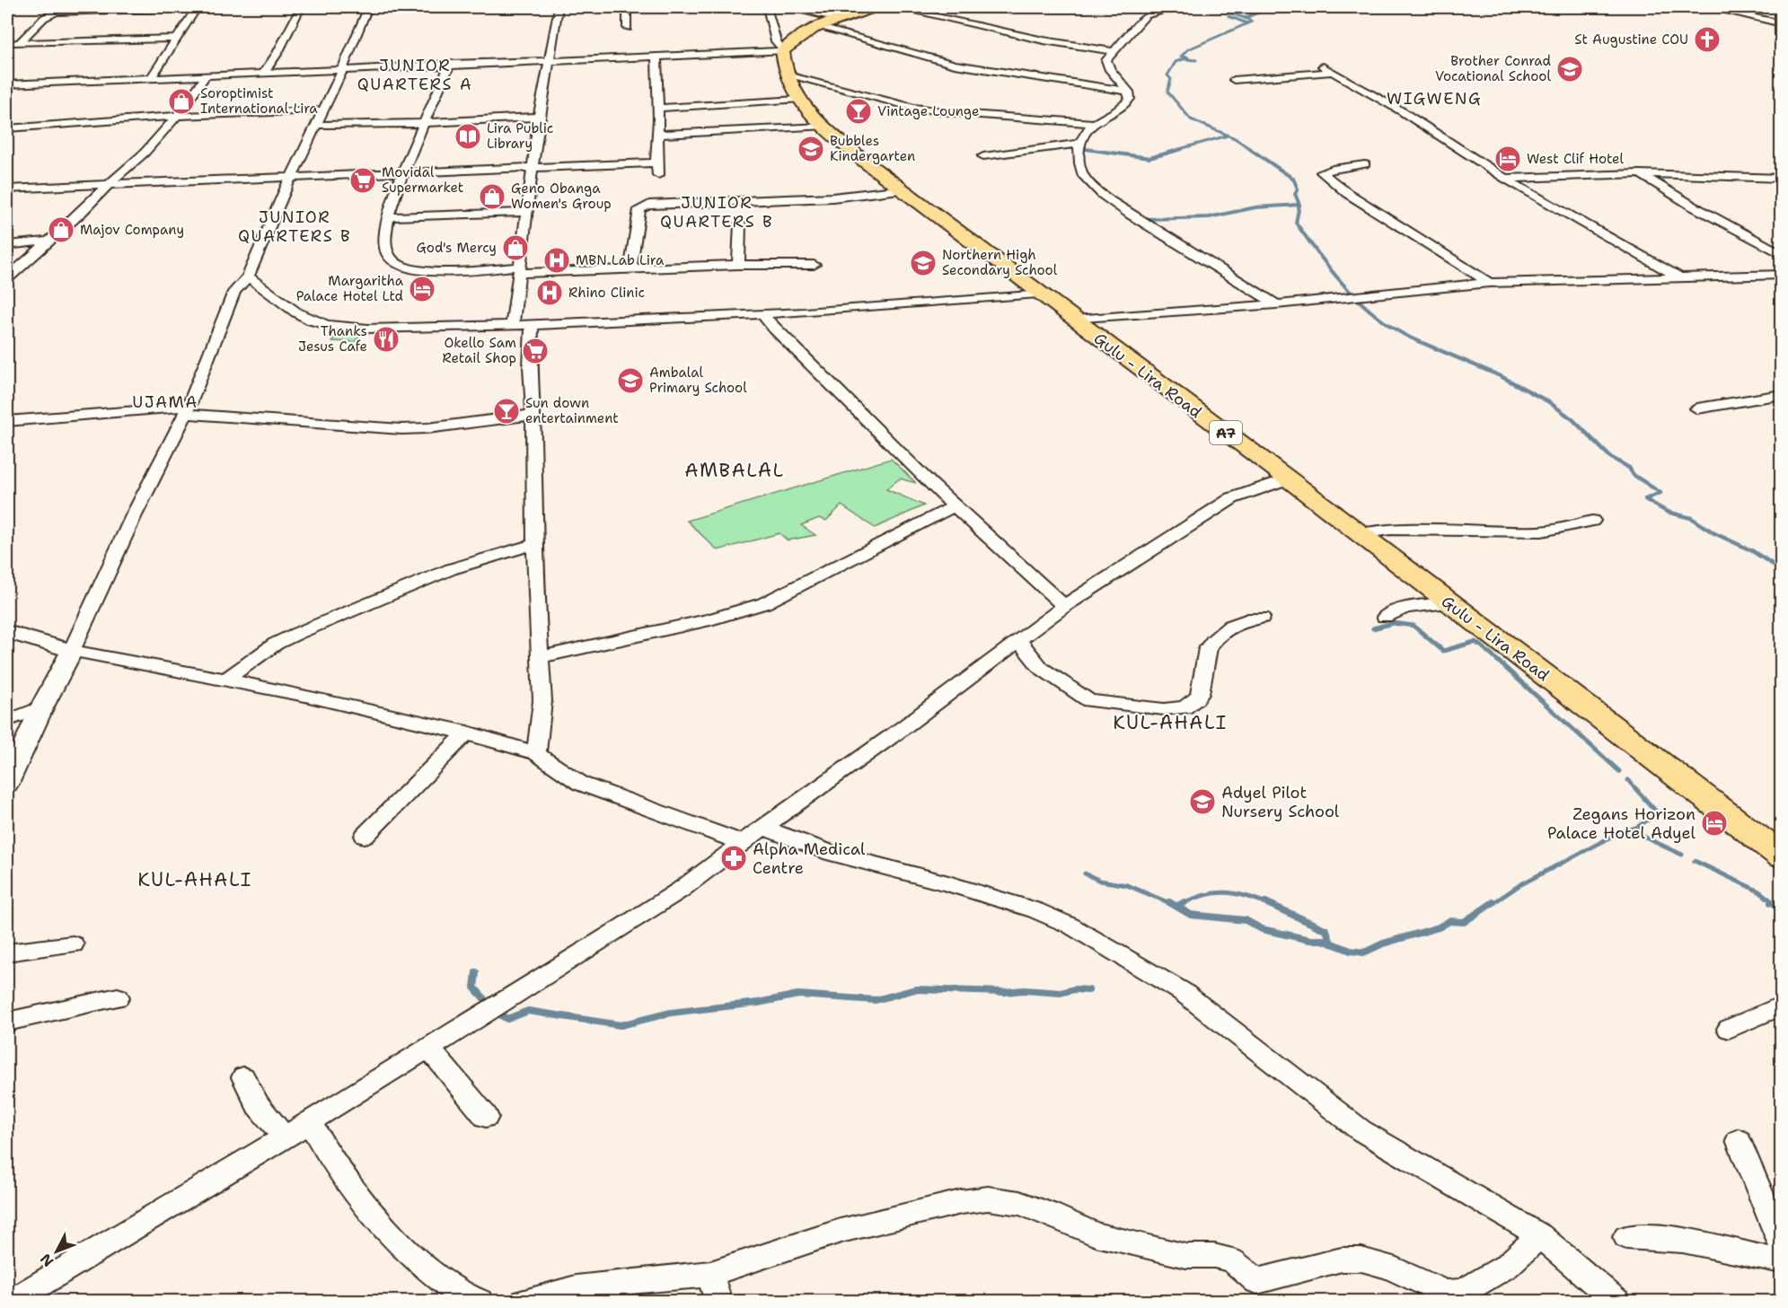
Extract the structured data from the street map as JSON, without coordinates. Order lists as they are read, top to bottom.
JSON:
{
  "streets": {
    "main road": ["Gulu - Lira Road", "A7"]
  },
  "districts": [
    "JUNIOR QUARTERS A",
    "WIGWENG",
    "JUNIOR QUARTERS B",
    "JUNIOR QUARTERS B",
    "UJAMA",
    "AMBALAL",
    "KUL-AHALI",
    "KUL-AHALI"
  ],
  "places": {
    "church": ["St Augustine COU"],
    "school or university": [
      "Brother Conrad Vocational School",
      "Bubbles Kindergarten",
      "Northern High Secondary School",
      "Ambalal Primary School",
      "Adyel Pilot Nursery School"
    ],
    "shop": [
      "Soroptimist International Lira",
      "Geno Obanga Women's Group",
      "Majov Company",
      "God's Mercy"
    ],
    "bar": ["Vintage Lounge", "Sun down entertainment"],
    "library": ["Lira Public Library"],
    "hotel": ["West Clif Hotel", "Margaritha Palace Hotel Ltd", "Zegans Horizon Palace Hotel Adyel"],
    "supermarket": ["Movidal Supermarket", "Okello Sam Retail Shop"],
    "hospital": ["MBN Lab Lira", "Rhino Clinic"],
    "restaurant": ["Thanks Jesus Cafe"],
    "pharmacy": ["Alpha Medical Centre"]
  },
  "north": "bottom left"
}
